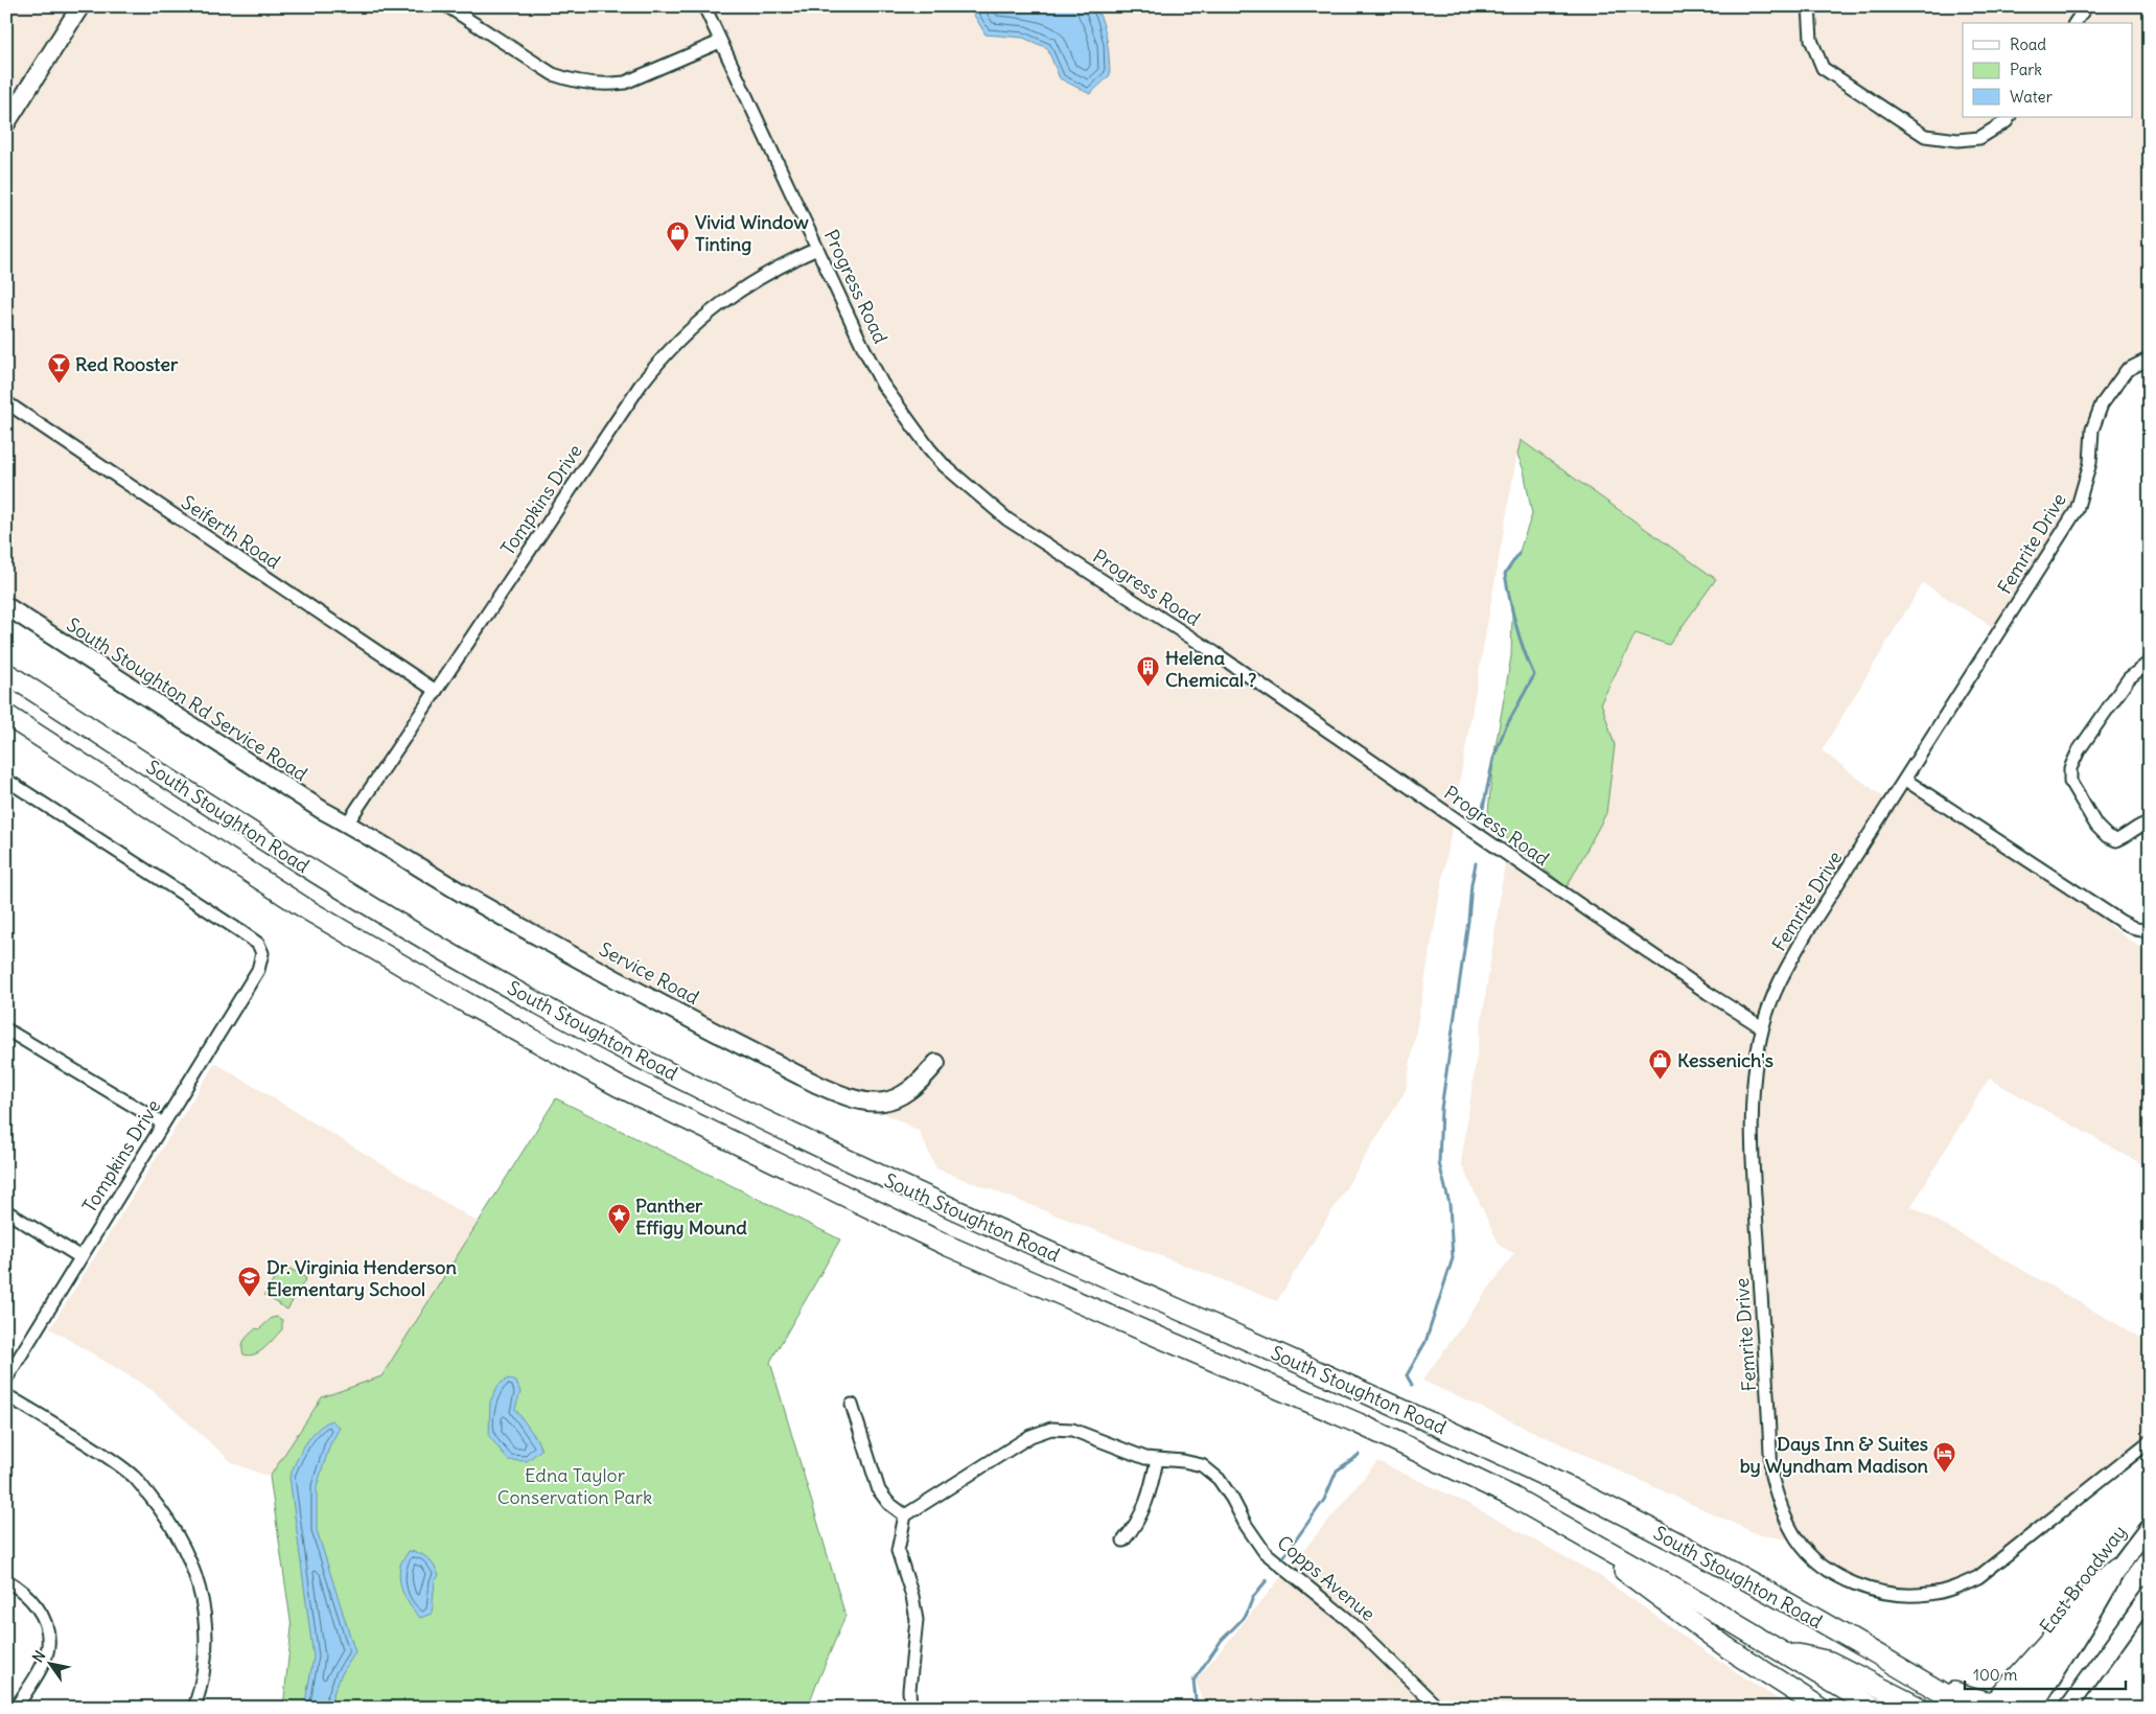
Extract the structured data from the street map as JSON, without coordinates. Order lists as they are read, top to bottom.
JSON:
{
  "streets": {
    "main road": ["South Stoughton Road"],
    "street": [
      "Progress Road",
      "Tompkins Drive",
      "Seiferth Road",
      "Femrite Drive",
      "South Stoughton Rd Service Road",
      "Service Road",
      "Copps Avenue",
      "East Broadway"
    ]
  },
  "crossings": [
    ["Progress Road", "Tompkins Drive"],
    ["Progress Road", "Femrite Drive"],
    ["Tompkins Drive", "Seiferth Road"],
    ["Tompkins Drive", "South Stoughton Rd Service Road"],
    ["Tompkins Drive", "Service Road"],
    ["South Stoughton Rd Service Road", "Service Road"]
  ],
  "parks": ["Edna Taylor Conservation Park"],
  "places": {
    "shop": ["Vivid Window Tinting", "Kessenich's"],
    "bar": ["Red Rooster"],
    "building": ["Helena Chemical ?"],
    "place": ["Panther Effigy Mound"],
    "school or university": ["Dr. Virginia Henderson Elementary School"],
    "hotel": ["Days Inn & Suites by Wyndham Madison"]
  },
  "legend": ["Road", "Park", "Water"],
  "scale_bar": "100 m",
  "north": "top left"
}
